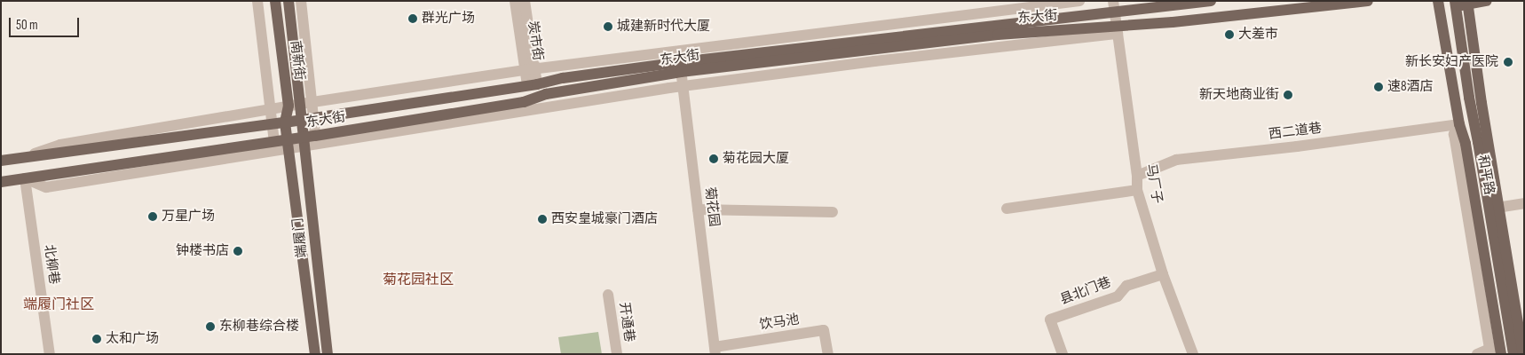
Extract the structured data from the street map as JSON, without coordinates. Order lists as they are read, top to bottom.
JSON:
{
  "streets": {
    "main road": [
      "东大街",
      "南新街",
      "和平路",
      "端履门"
    ],
    "street": [
      "炭市街",
      "西二道巷",
      "马厂子",
      "菊花园",
      "北柳巷",
      "县北门巷",
      "开通巷",
      "饮马池"
    ]
  },
  "crossings": [
    ["东大街", "炭市街"],
    ["东大街", "南新街"],
    ["东大街", "马厂子"],
    ["东大街", "菊花园"],
    ["东大街", "端履门"],
    ["南新街", "端履门"],
    ["西二道巷", "和平路"],
    ["西二道巷", "马厂子"],
    ["马厂子", "县北门巷"],
    ["菊花园", "饮马池"]
  ],
  "districts": ["菊花园社区", "端履门社区"],
  "places": [
    "群光广场",
    "城建新时代大厦",
    "大差市",
    "新长安妇产医院",
    "速8酒店",
    "新天地商业街",
    "菊花园大厦",
    "万星广场",
    "西安皇城豪门酒店",
    "钟楼书店",
    "东柳巷综合楼",
    "太和广场"
  ],
  "scale_bar": "50 m"
}
